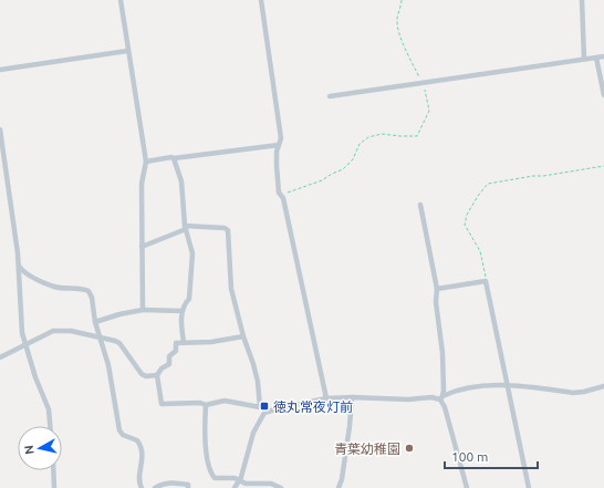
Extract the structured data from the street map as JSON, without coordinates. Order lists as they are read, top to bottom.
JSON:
{
  "places": {
    "transit": ["徳丸常夜灯前"],
    "other": ["青葉幼稚園"]
  },
  "scale_bar": "100 m",
  "north": "left"
}
